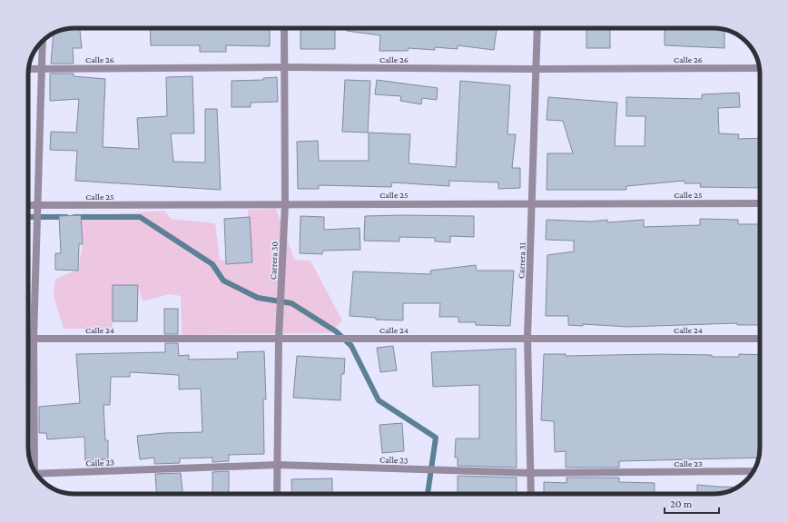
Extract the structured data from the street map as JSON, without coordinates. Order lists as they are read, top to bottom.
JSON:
{
  "streets": {
    "street": [
      "Calle 26",
      "Calle 25",
      "Carrera 30",
      "Carrera 31",
      "Calle 24",
      "Calle 23"
    ]
  },
  "crossings": [
    ["Calle 26", "Carrera 30"],
    ["Calle 26", "Carrera 31"],
    ["Calle 25", "Carrera 30"],
    ["Calle 25", "Carrera 31"],
    ["Carrera 30", "Calle 24"],
    ["Carrera 30", "Calle 23"],
    ["Carrera 31", "Calle 24"],
    ["Carrera 31", "Calle 23"]
  ],
  "scale_bar": "20 m"
}
